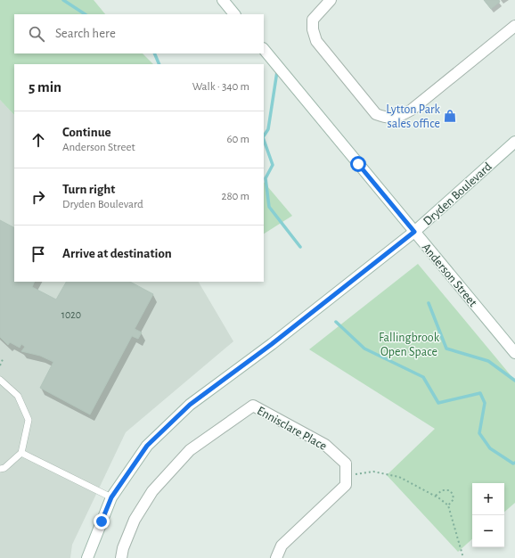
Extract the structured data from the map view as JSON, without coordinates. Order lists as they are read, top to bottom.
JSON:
{
  "streets": {
    "street": ["Dryden Boulevard", "Anderson Street", "Ennisclare Place"]
  },
  "crossings": [
    ["Dryden Boulevard", "Anderson Street"]
  ],
  "parks": ["Fallingbrook Open Space"],
  "places": {
    "shop": ["Lytton Park sales office"]
  },
  "house_numbers": ["1020"],
  "page": {
    "search": "Search here",
    "heading": ["5 min", "Walk · 340 m"],
    "list": [
      ["Continue", "Anderson Street", "60 m"],
      ["Turn right", "Dryden Boulevard", "280 m"],
      "Arrive at destination"
    ],
    "map_buttons": ["+", "−"]
  }
}
